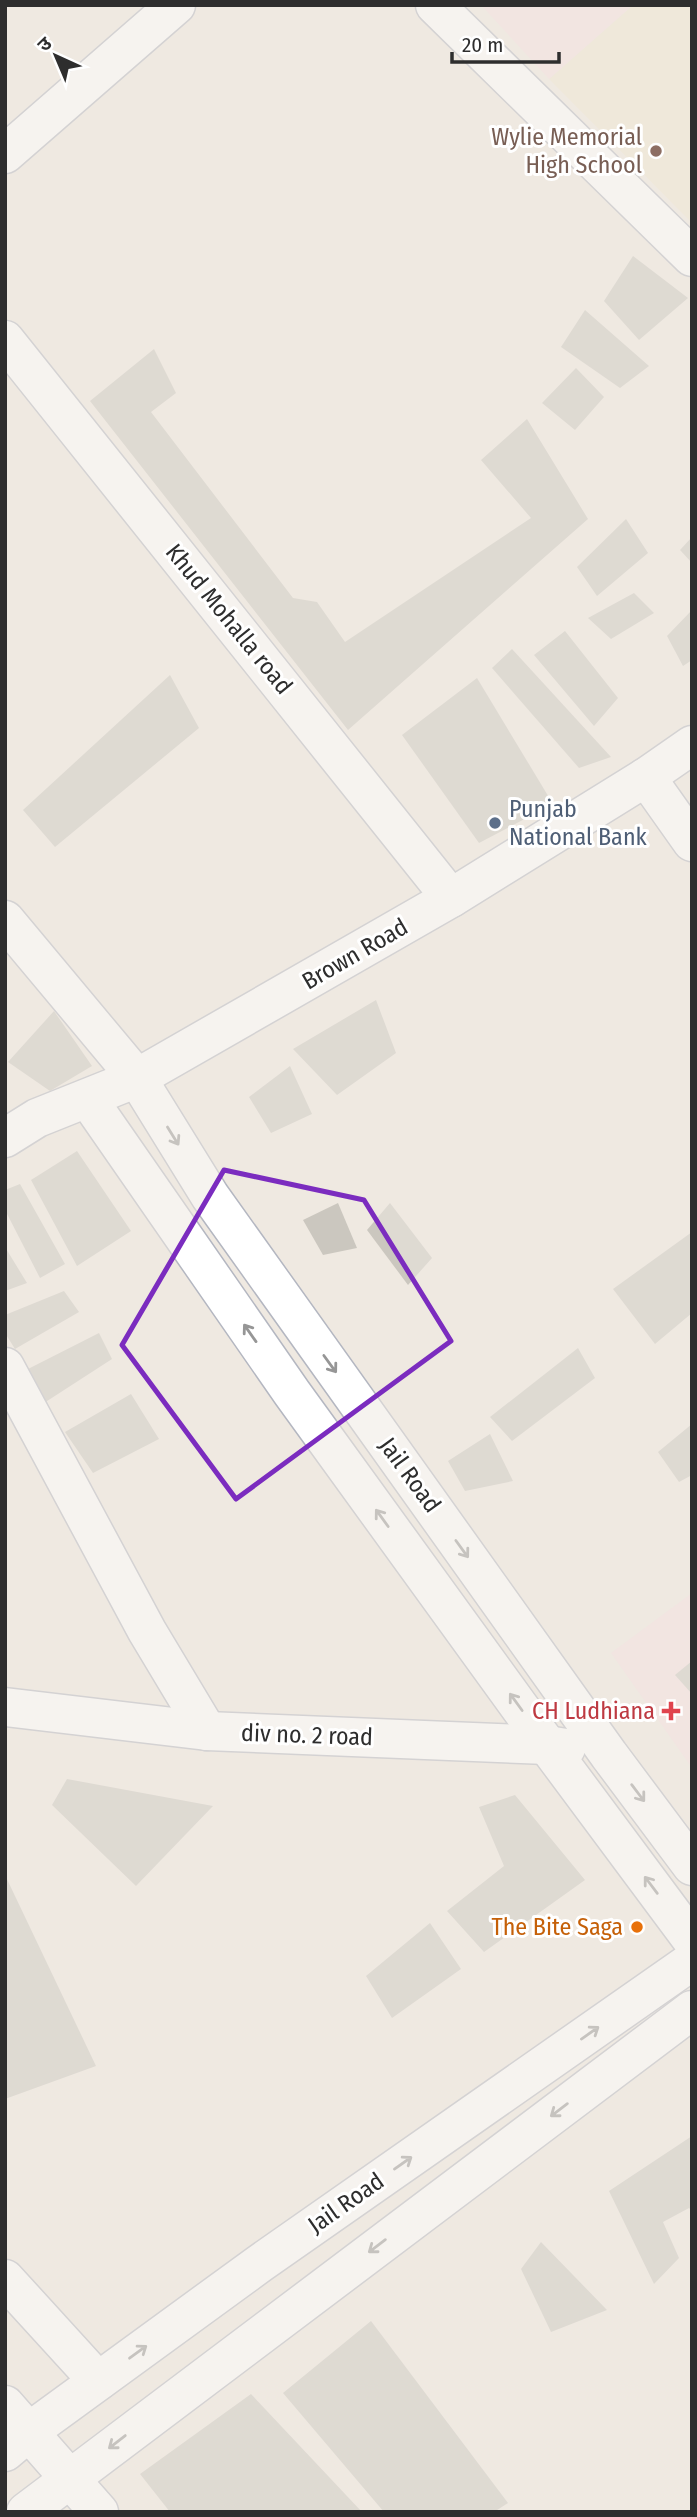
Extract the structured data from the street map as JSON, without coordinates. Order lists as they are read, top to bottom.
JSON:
{
  "streets": {
    "street": [
      "Khud Mohalla road",
      "Brown Road",
      "Jail Road",
      "div no. 2 road"
    ]
  },
  "crossings": [
    ["Khud Mohalla road", "Brown Road"],
    ["Brown Road", "Jail Road"],
    ["Jail Road", "div no. 2 road"]
  ],
  "places": {
    "other": ["Wylie Memorial High School", "Punjab National Bank", "The Bite Saga"],
    "health": ["CH Ludhiana"]
  },
  "scale_bar": "20 m",
  "north": "top left"
}
